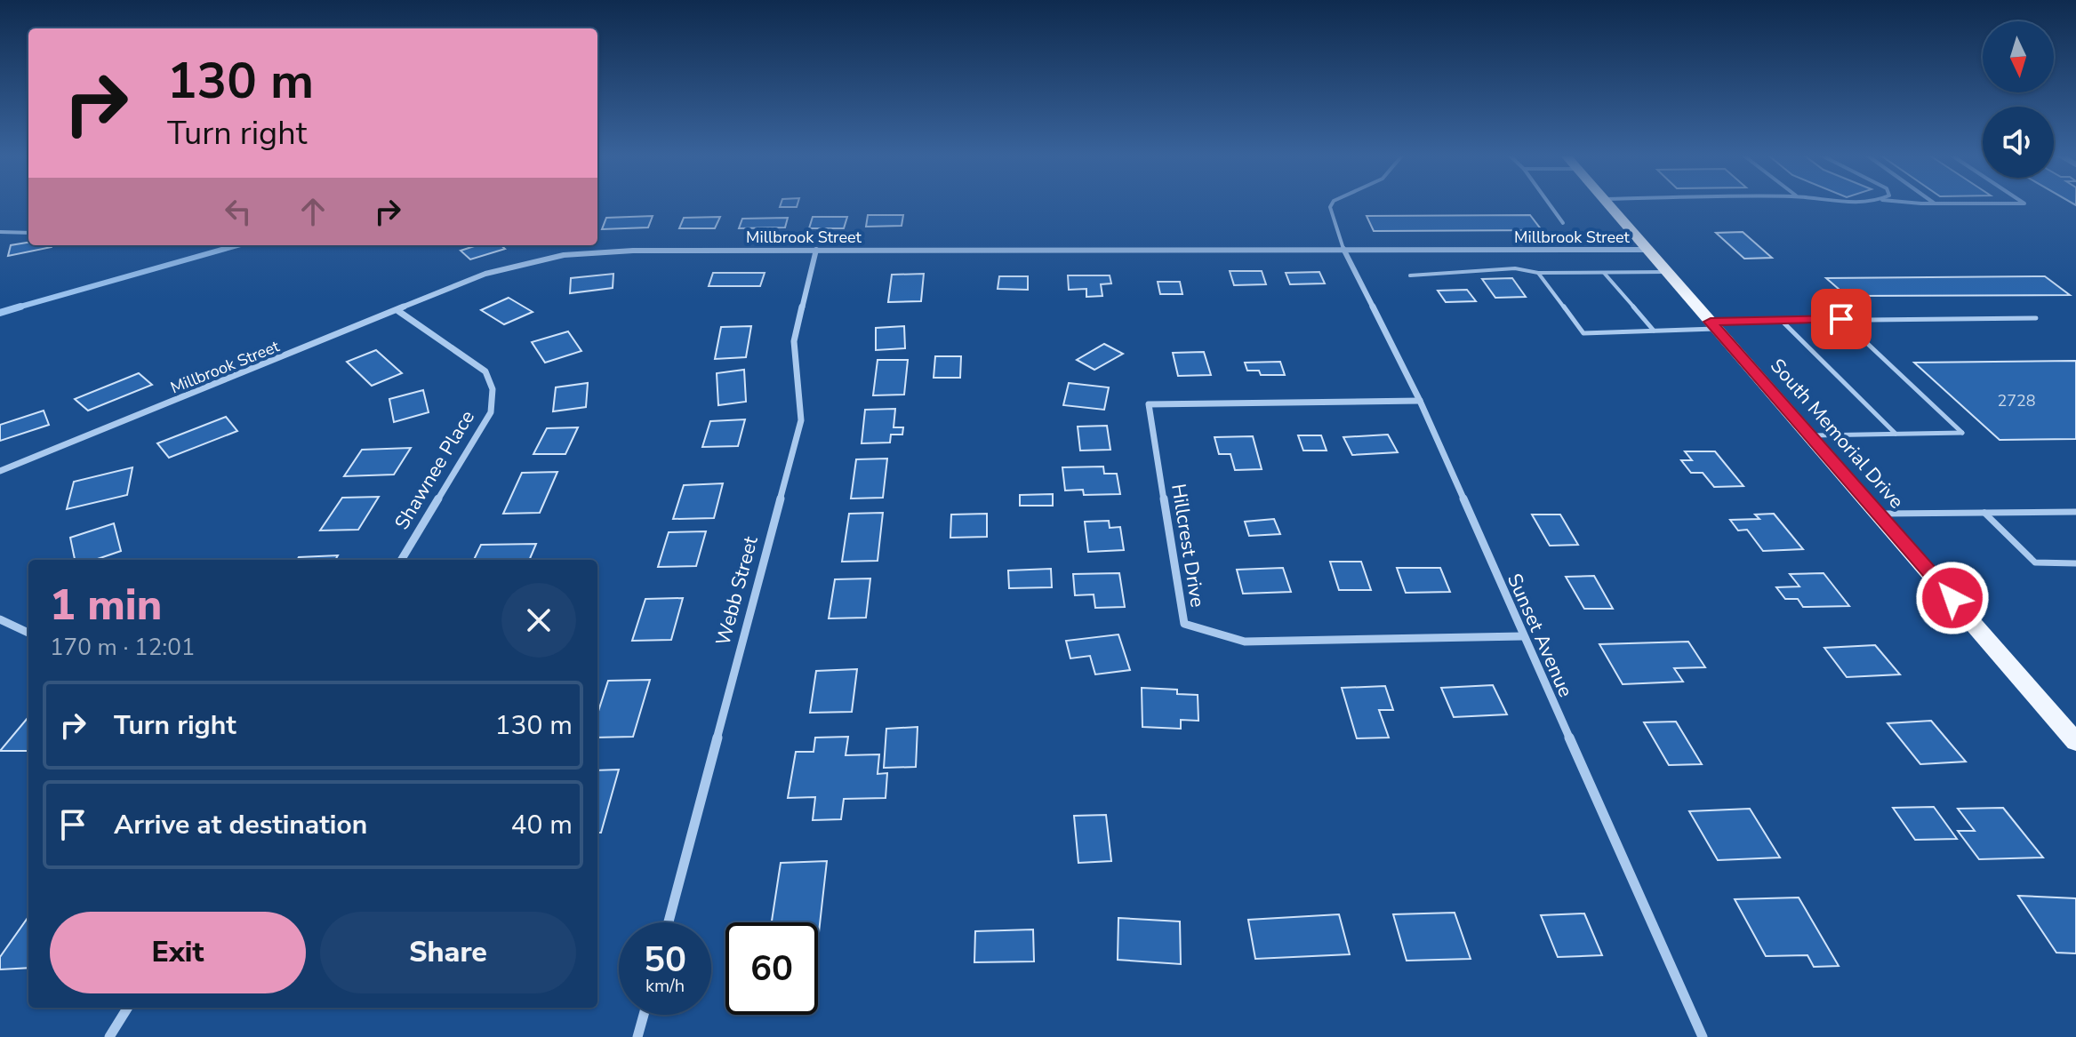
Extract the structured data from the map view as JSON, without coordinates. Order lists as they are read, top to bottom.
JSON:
{
  "streets": {
    "main road": ["South Memorial Drive"],
    "street": [
      "Millbrook Street",
      "Shawnee Place",
      "Hillcrest Drive",
      "Webb Street",
      "Sunset Avenue"
    ]
  },
  "crossings": [
    ["Millbrook Street", "South Memorial Drive"],
    ["Millbrook Street", "Shawnee Place"],
    ["Millbrook Street", "Webb Street"],
    ["Millbrook Street", "Sunset Avenue"],
    ["Hillcrest Drive", "Sunset Avenue"]
  ],
  "house_numbers": ["2728"],
  "north": "bottom",
  "page": {
    "turn": ["130 m", "Turn right"],
    "heading": ["1 min", "170 m · 12:01"],
    "list": [
      {
        "name": "Turn right",
        "value": "130 m"
      },
      {
        "name": "Arrive at destination",
        "value": "40 m"
      }
    ],
    "buttons": ["Exit", "Share"],
    "speed": "50 km/h",
    "limit": "60"
  }
}
